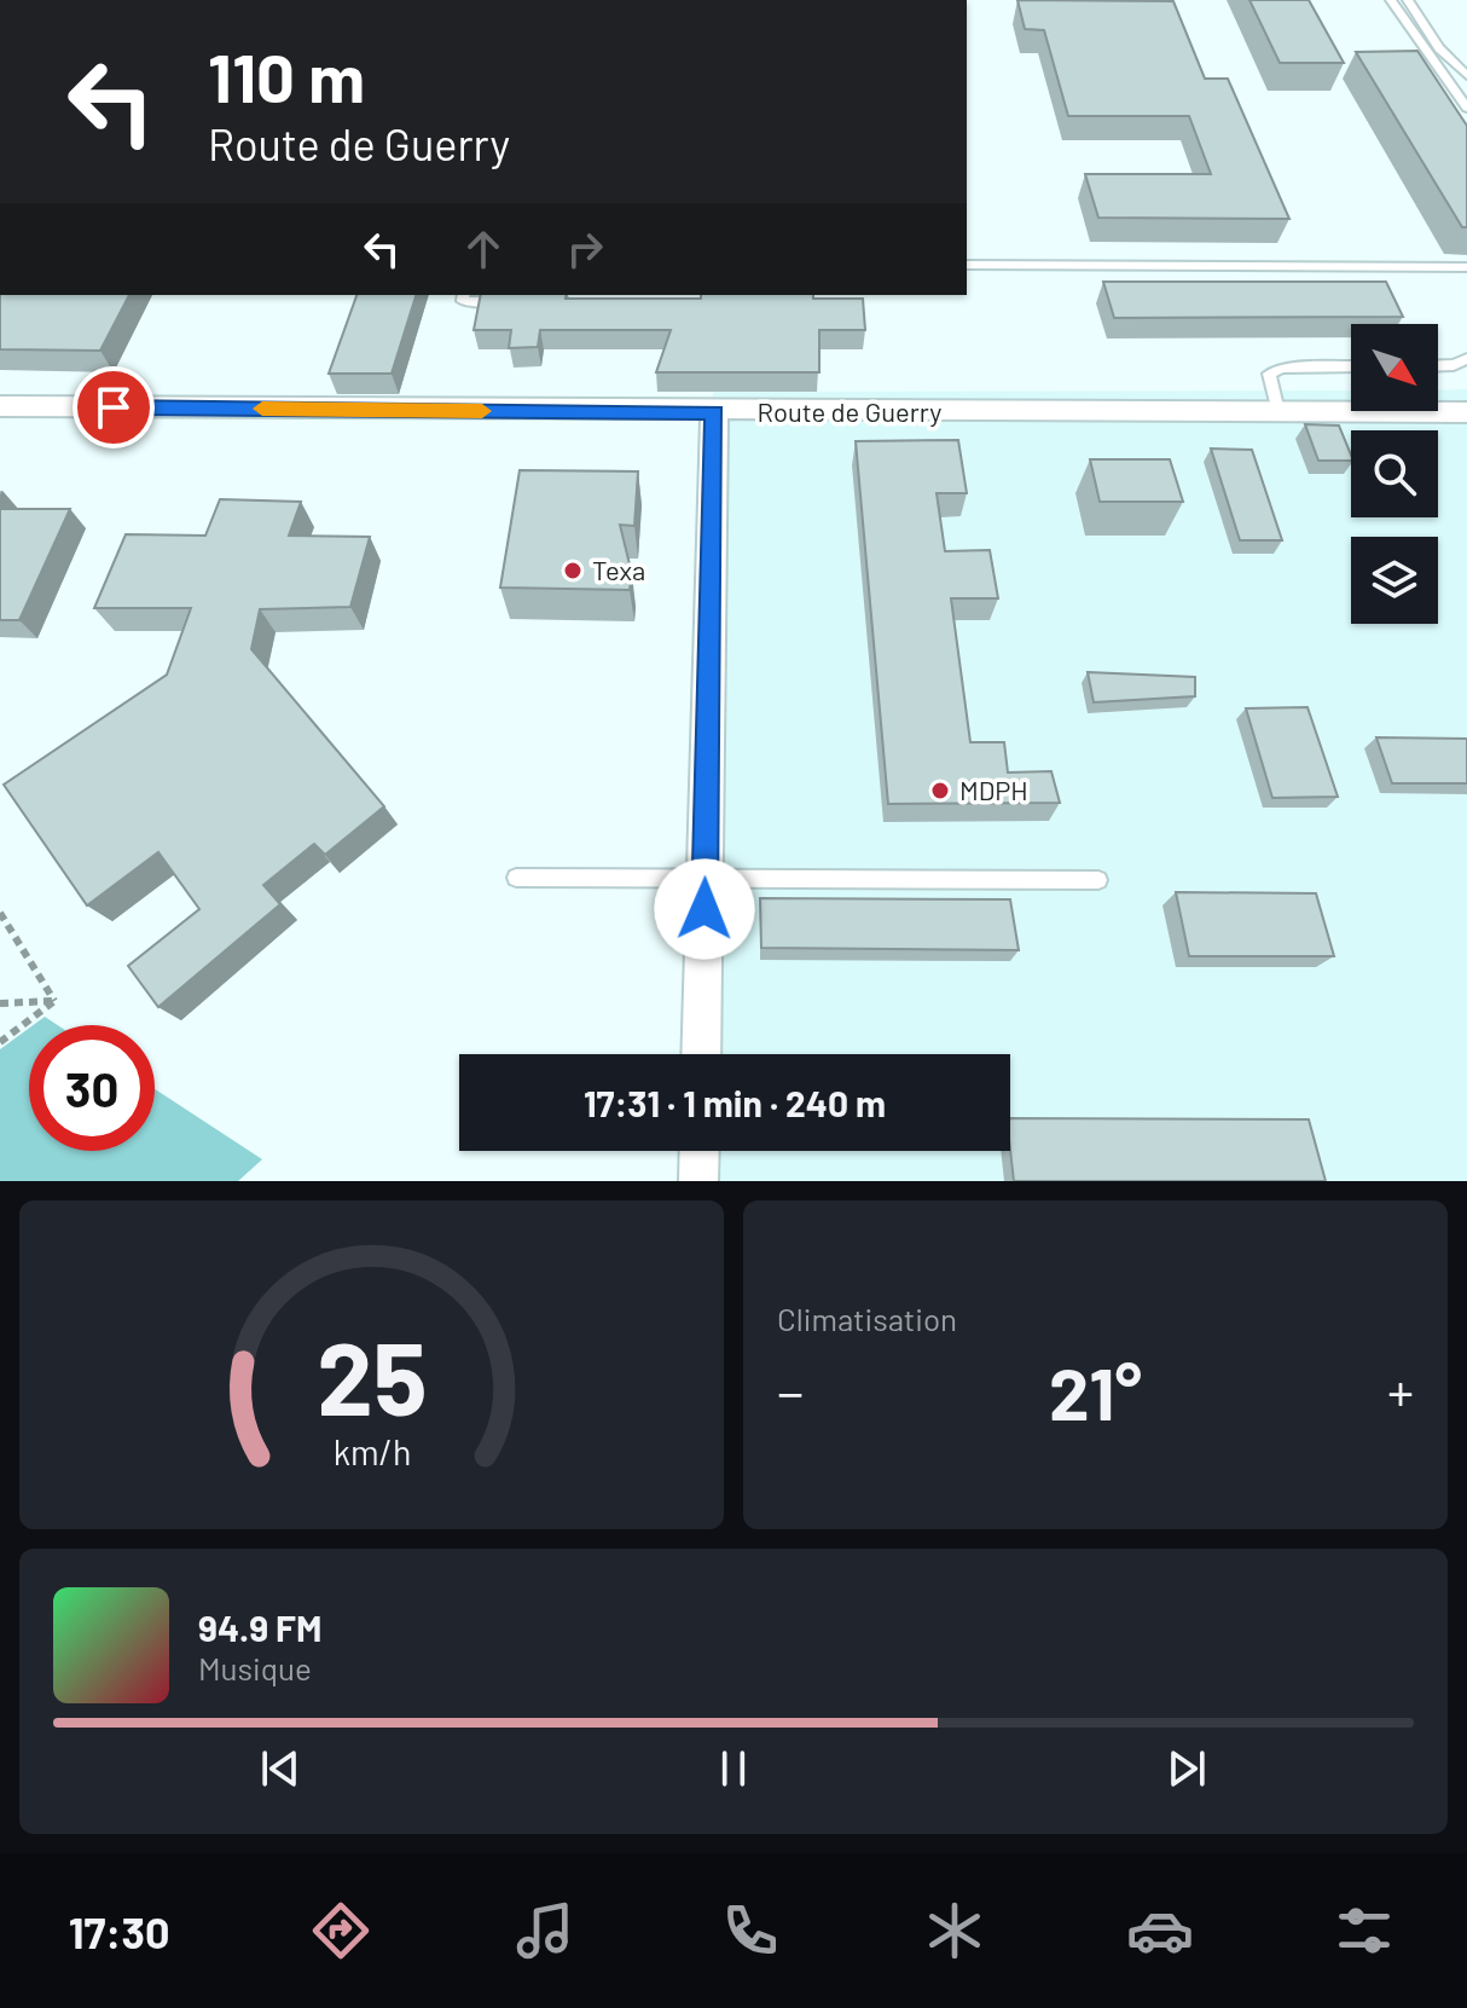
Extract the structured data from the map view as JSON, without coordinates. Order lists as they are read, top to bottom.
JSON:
{
  "streets": {
    "street": ["Route de Guerry"]
  },
  "places": ["Texa", "MDPH"],
  "north": "bottom right",
  "page": {
    "turn": ["110 m", "Route de Guerry"],
    "limit": "30",
    "trip": "17:31 · 1 min · 240 m",
    "tile": "Climatisation",
    "heat": ["−", "21°", "+"],
    "song": ["94.9 FM", "Musique"],
    "tabs": "17:30",
    "gauge": ["25", "km/h"]
  }
}
